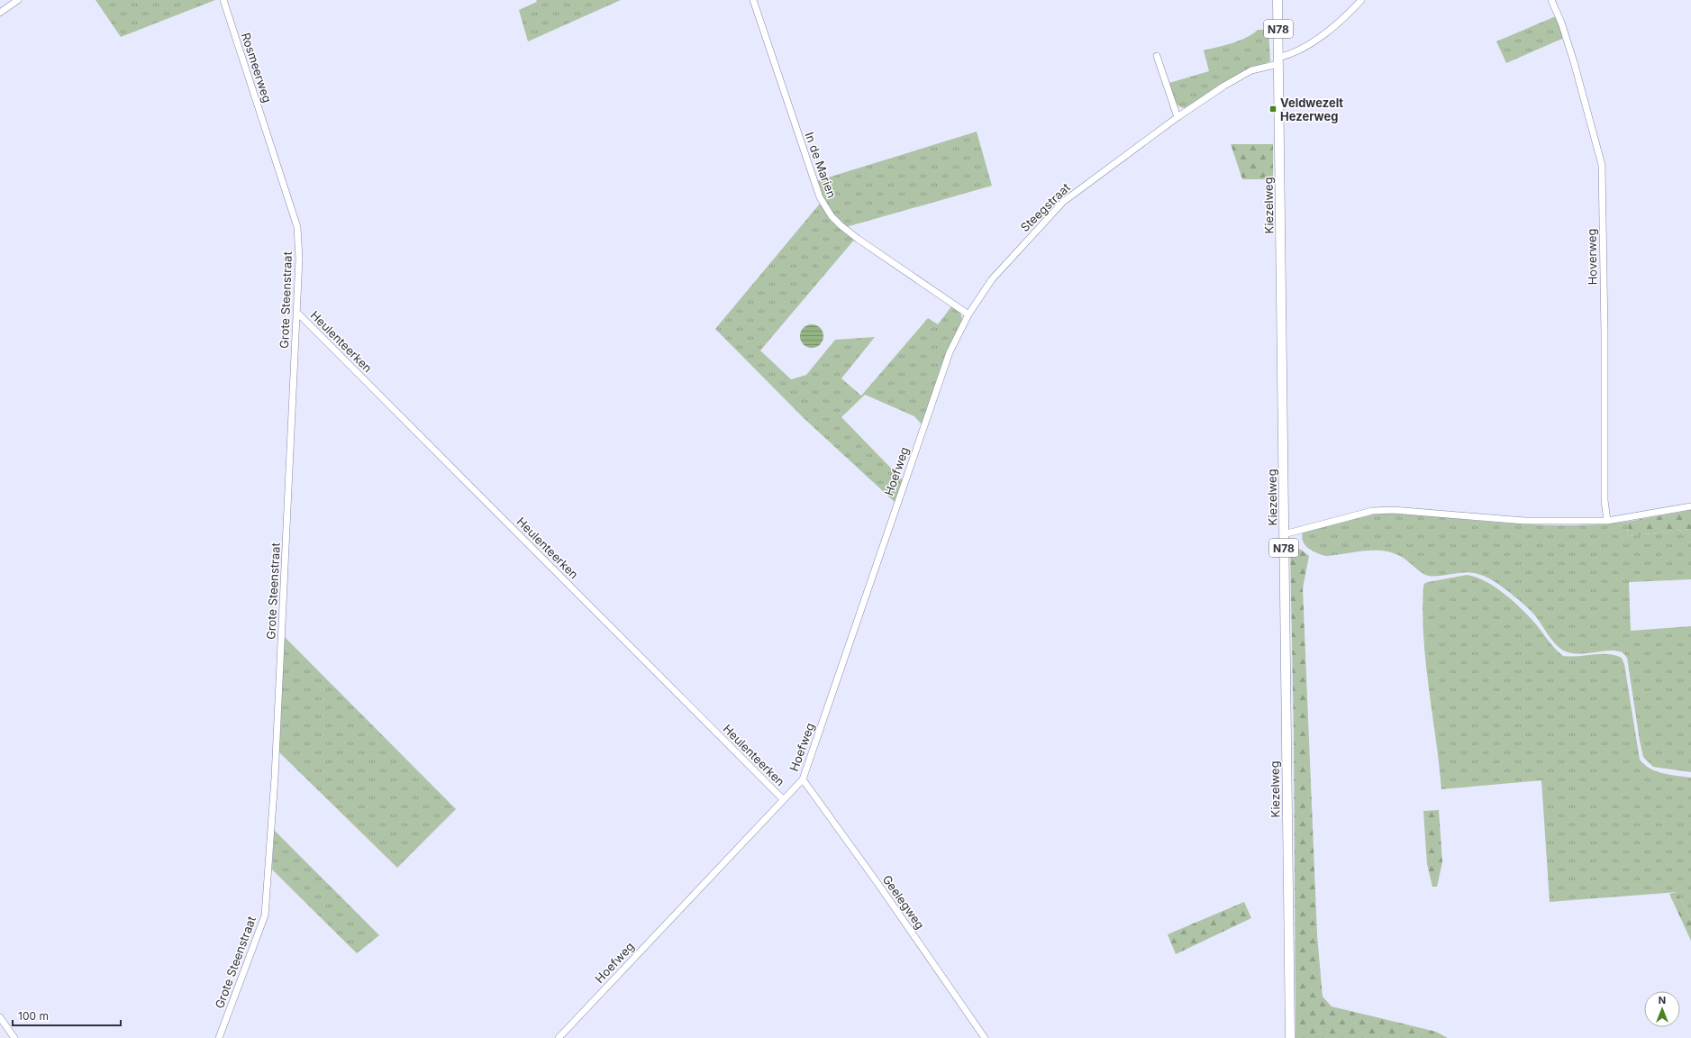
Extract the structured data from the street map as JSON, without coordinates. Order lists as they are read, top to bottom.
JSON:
{
  "streets": {
    "main road": ["N78", "Kiezelweg"],
    "street": [
      "Rosmeerweg",
      "In de Marien",
      "Steegstraat",
      "Hoverweg",
      "Grote Steenstraat",
      "Heulenteerken",
      "Hoefweg",
      "Geelegweg"
    ]
  },
  "crossings": [
    ["Rosmeerweg", "Grote Steenstraat"],
    ["In de Marien", "Steegstraat"],
    ["Kiezelweg", "Steegstraat"],
    ["Steegstraat", "Hoefweg"],
    ["Grote Steenstraat", "Heulenteerken"],
    ["Heulenteerken", "Hoefweg"],
    ["Hoefweg", "Geelegweg"]
  ],
  "places": {
    "transit": ["Veldwezelt Hezerweg"]
  },
  "scale_bar": "100 m",
  "north": "top"
}
